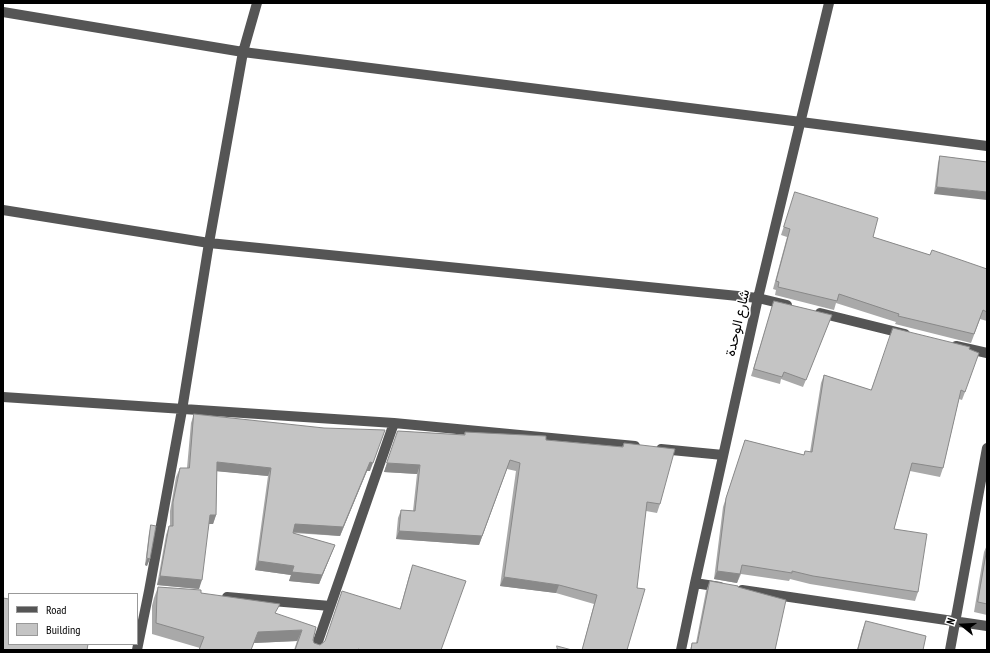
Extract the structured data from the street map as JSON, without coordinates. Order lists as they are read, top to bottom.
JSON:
{
  "streets": {
    "street": ["شارع الوحدة"]
  },
  "legend": ["Road", "Building"],
  "north": "left"
}
